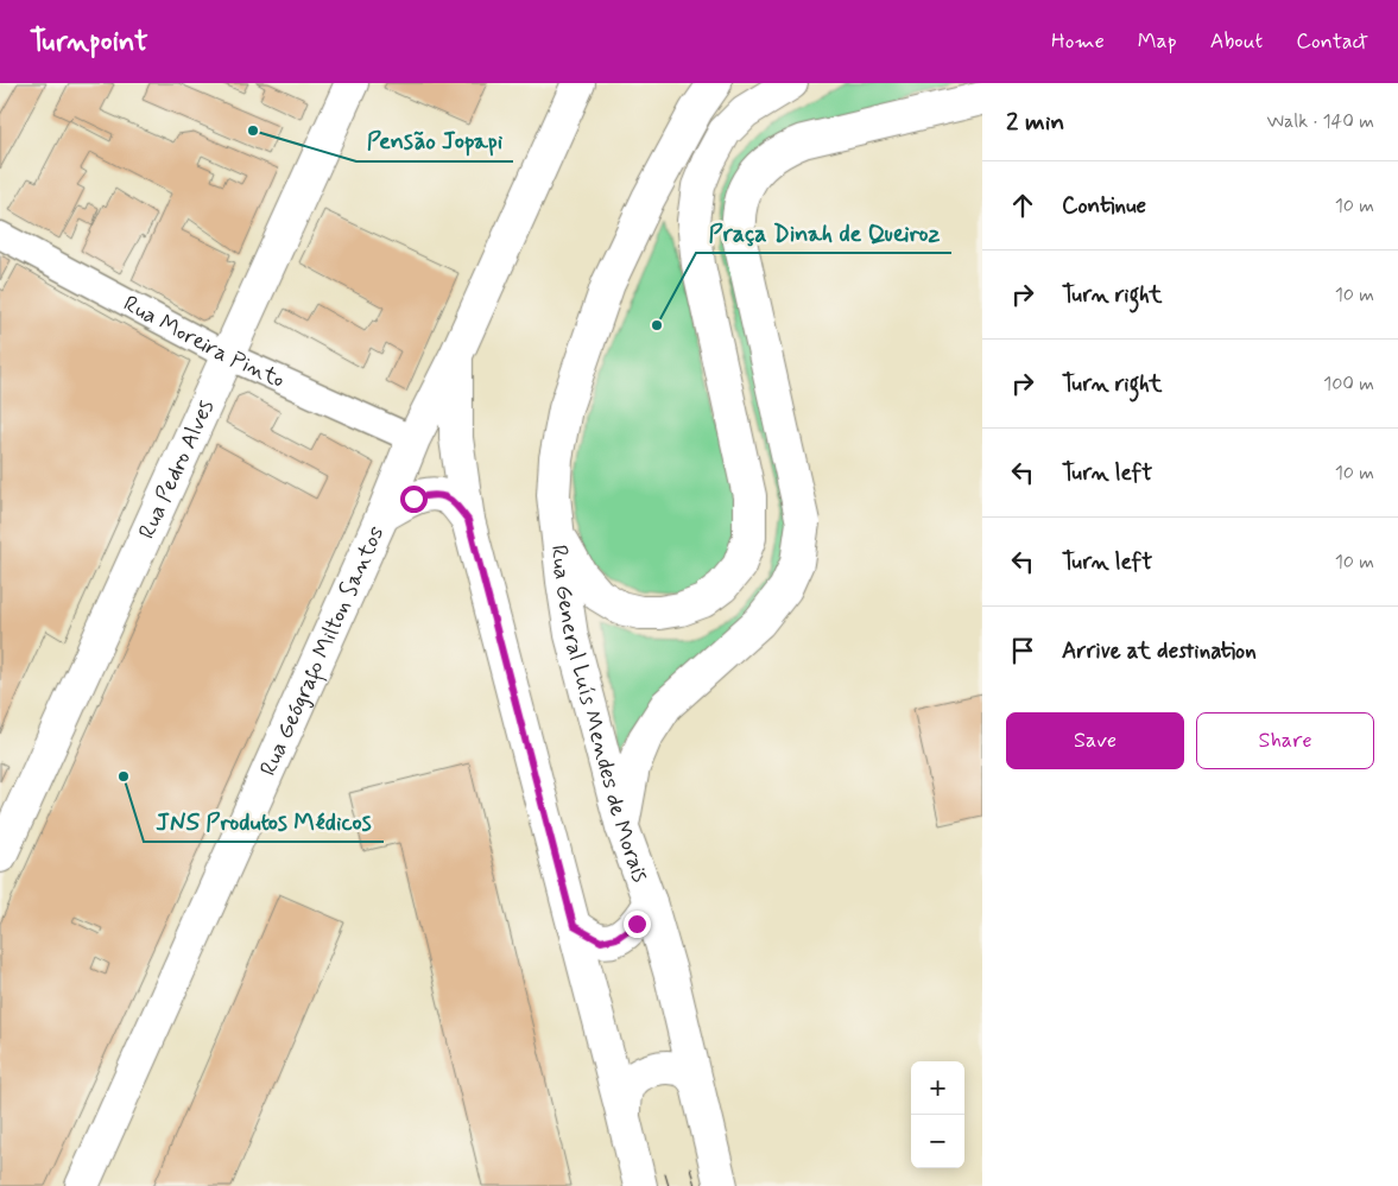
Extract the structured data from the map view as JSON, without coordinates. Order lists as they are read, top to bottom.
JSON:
{
  "streets": {
    "main road": ["Rua Pedro Alves", "Rua Geógrafo Milton Santos", "Rua General Luís Mendes de Morais"],
    "street": ["Rua Moreira Pinto"]
  },
  "crossings": [
    ["Rua Moreira Pinto", "Rua Pedro Alves"],
    ["Rua Moreira Pinto", "Rua Geógrafo Milton Santos"]
  ],
  "places": ["Pensão Jopapi", "Praça Dinah de Queiroz", "JNS Produtos Médicos"],
  "page": {
    "header": "Turnpoint",
    "nav": [
      "Home",
      "Map",
      "About",
      "Contact"
    ],
    "heading": ["2 min", "Walk · 140 m"],
    "list": [
      ["Continue", "10 m"],
      ["Turn right", "10 m"],
      ["Turn right", "100 m"],
      ["Turn left", "10 m"],
      ["Turn left", "10 m"],
      "Arrive at destination"
    ],
    "buttons": ["Save", "Share"],
    "map_buttons": ["+", "−"]
  }
}
